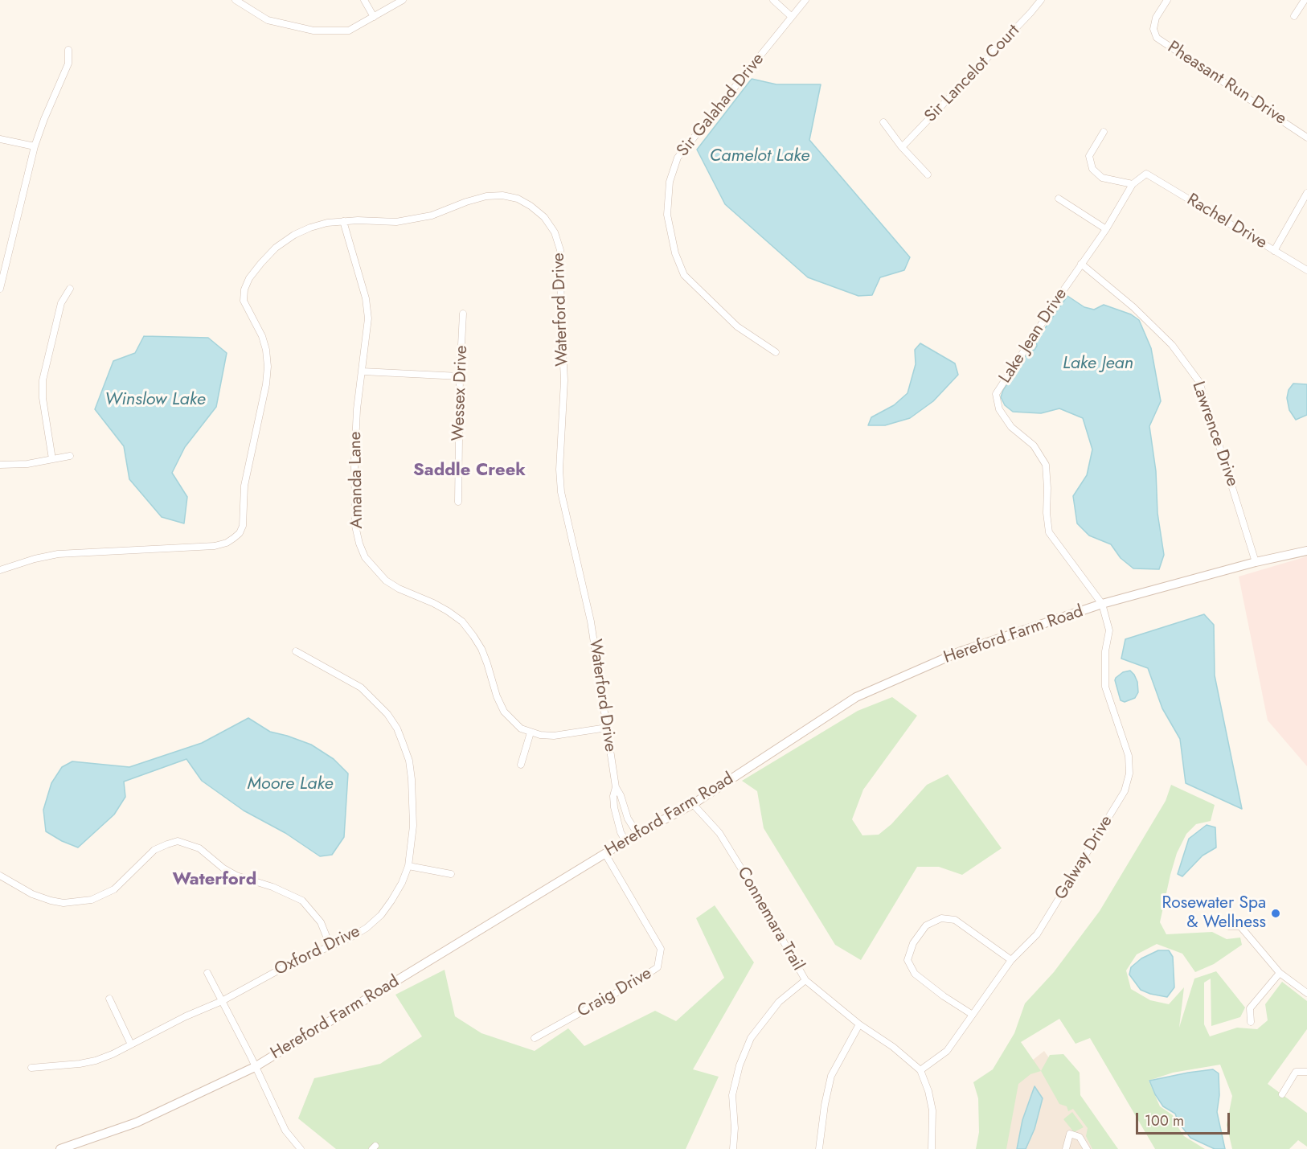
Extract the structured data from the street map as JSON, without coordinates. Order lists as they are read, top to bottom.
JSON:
{
  "streets": {
    "street": [
      "Sir Lancelot Court",
      "Pheasant Run Drive",
      "Sir Galahad Drive",
      "Rachel Drive",
      "Waterford Drive",
      "Lake Jean Drive",
      "Wessex Drive",
      "Lawrence Drive",
      "Amanda Lane",
      "Hereford Farm Road",
      "Galway Drive",
      "Connemara Trail",
      "Oxford Drive",
      "Craig Drive"
    ]
  },
  "crossings": [
    ["Rachel Drive", "Lake Jean Drive"],
    ["Waterford Drive", "Amanda Lane"],
    ["Waterford Drive", "Hereford Farm Road"],
    ["Lake Jean Drive", "Lawrence Drive"],
    ["Lake Jean Drive", "Hereford Farm Road"],
    ["Lake Jean Drive", "Galway Drive"],
    ["Lawrence Drive", "Hereford Farm Road"],
    ["Hereford Farm Road", "Galway Drive"],
    ["Hereford Farm Road", "Connemara Trail"],
    ["Hereford Farm Road", "Craig Drive"],
    ["Galway Drive", "Connemara Trail"]
  ],
  "districts": ["Saddle Creek", "Waterford"],
  "water": [
    "Camelot Lake",
    "Lake Jean",
    "Winslow Lake",
    "Moore Lake"
  ],
  "places": ["Rosewater Spa & Wellness"],
  "scale_bar": "100 m"
}
